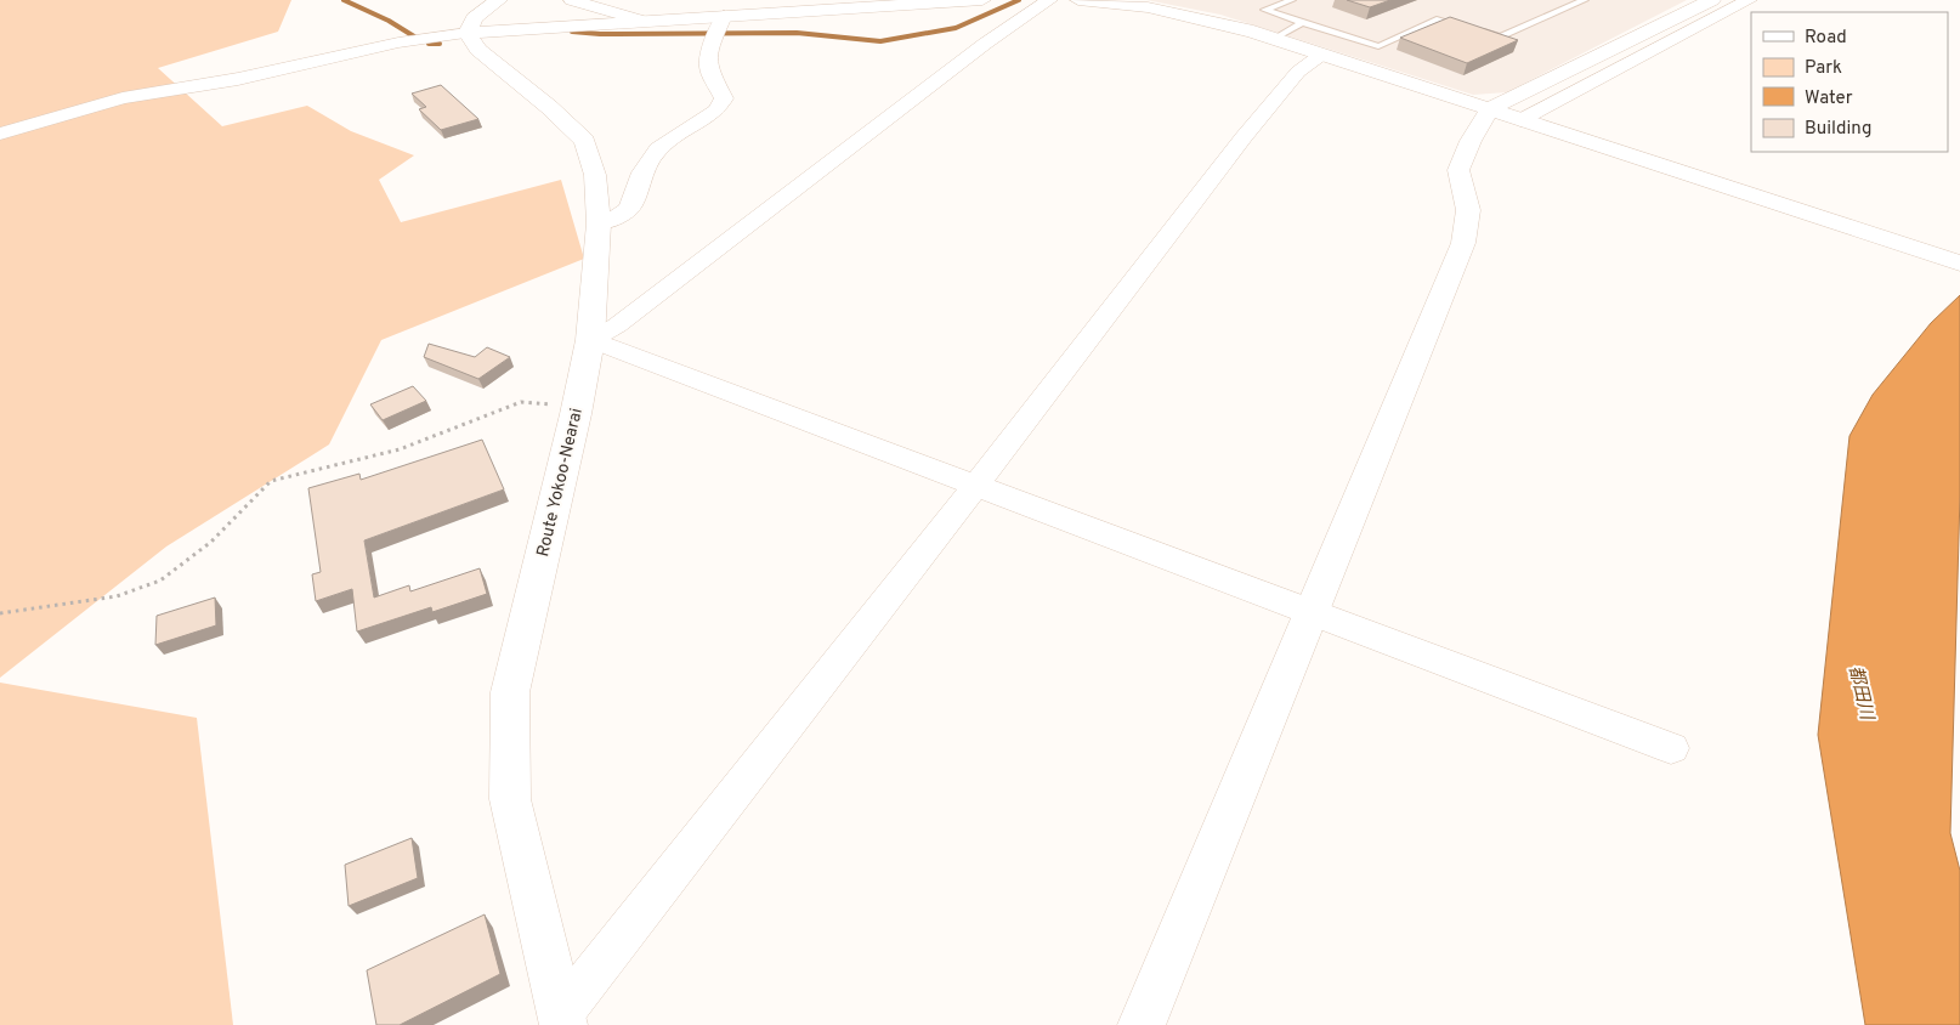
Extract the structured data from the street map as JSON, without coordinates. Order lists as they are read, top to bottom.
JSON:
{
  "streets": {
    "street": ["Route Yokoo-Nearai"]
  },
  "water": ["都田川"],
  "legend": [
    "Road",
    "Park",
    "Water",
    "Building"
  ]
}
